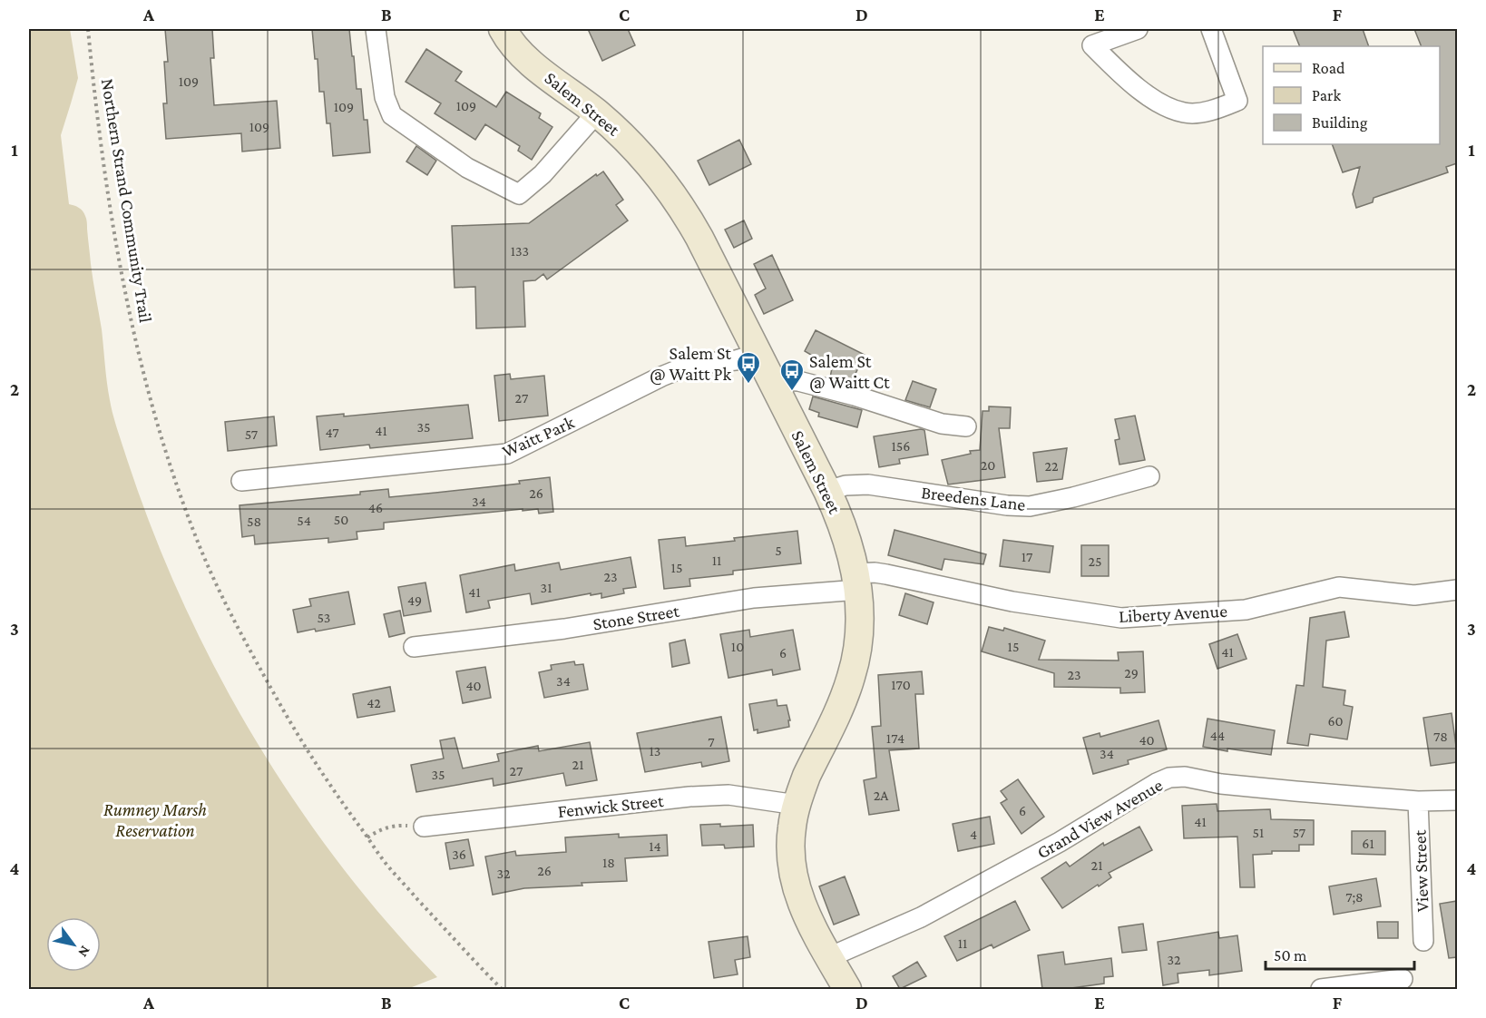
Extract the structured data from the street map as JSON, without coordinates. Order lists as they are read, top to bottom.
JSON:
{
  "streets": {
    "main road": ["Salem Street"],
    "street": [
      "Waitt Park",
      "Breedens Lane",
      "Liberty Avenue",
      "Stone Street",
      "Fenwick Street",
      "Grand View Avenue",
      "View Street"
    ],
    "path": ["Northern Strand Community Trail"]
  },
  "crossings": [
    ["Salem Street", "Waitt Park"],
    ["Salem Street", "Breedens Lane"],
    ["Salem Street", "Liberty Avenue"],
    ["Salem Street", "Stone Street"],
    ["Salem Street", "Fenwick Street"],
    ["Salem Street", "Grand View Avenue"],
    ["Liberty Avenue", "Stone Street"],
    ["Grand View Avenue", "View Street"]
  ],
  "parks": ["Rumney Marsh Reservation"],
  "places": {
    "bus stop": ["Salem St @ Waitt Pk", "Salem St @ Waitt Ct"]
  },
  "house_numbers": [
    "109",
    "109",
    "109",
    "109",
    "133",
    "27",
    "35",
    "41",
    "47",
    "57",
    "156",
    "20",
    "22",
    "26",
    "34",
    "46",
    "50",
    "54",
    "58",
    "5",
    "17",
    "11",
    "25",
    "15",
    "23",
    "31",
    "41",
    "49",
    "53",
    "10",
    "15",
    "41",
    "6",
    "29",
    "23",
    "34",
    "170",
    "40",
    "42",
    "60",
    "44",
    "78",
    "174",
    "40",
    "7",
    "13",
    "34",
    "21",
    "27",
    "35",
    "2A",
    "6",
    "41",
    "51",
    "57",
    "4",
    "61",
    "14",
    "36",
    "18",
    "21",
    "26",
    "32",
    "7;8",
    "11",
    "32"
  ],
  "legend": ["Road", "Park", "Building"],
  "scale_bar": "50 m",
  "north": "bottom right",
  "grid": {
    "columns": [
      "A",
      "B",
      "C",
      "D",
      "E",
      "F"
    ],
    "rows": [
      "1",
      "2",
      "3",
      "4"
    ]
  }
}
